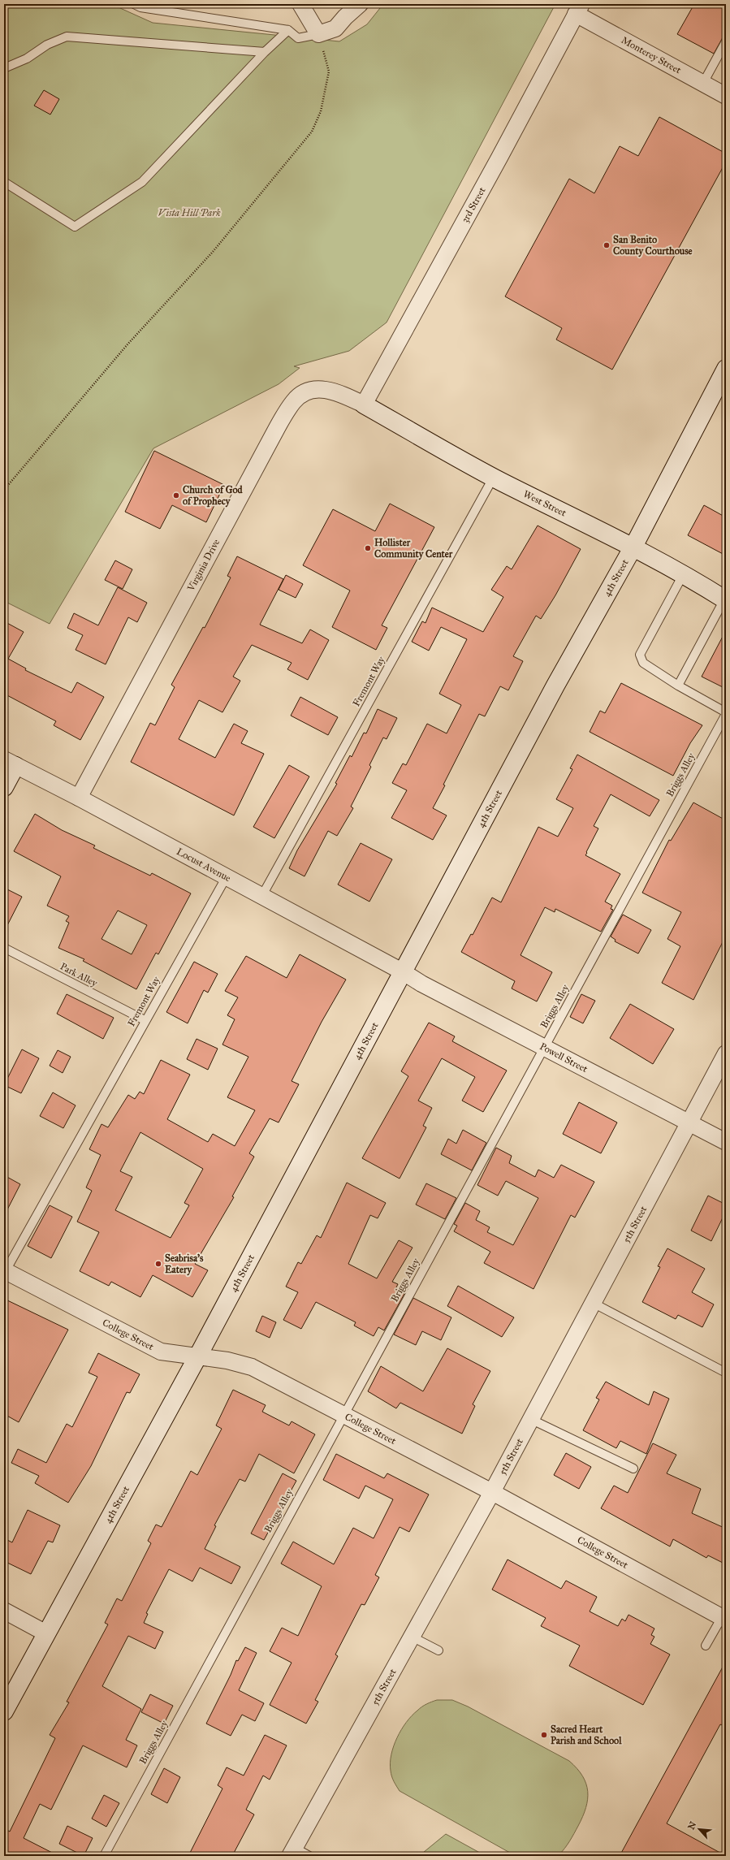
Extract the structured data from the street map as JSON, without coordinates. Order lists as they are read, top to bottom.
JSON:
{
  "streets": {
    "main road": ["West Street", "4th Street"],
    "street": [
      "Monterey Street",
      "3rd Street",
      "Virginia Drive",
      "Locust Avenue",
      "Powell Street",
      "5th Street",
      "College Street"
    ],
    "lane": ["Fremont Way", "Briggs Alley", "Park Alley"]
  },
  "crossings": [
    ["Monterey Street", "3rd Street"],
    ["3rd Street", "West Street"],
    ["3rd Street", "Virginia Drive"],
    ["West Street", "Virginia Drive"],
    ["West Street", "4th Street"],
    ["West Street", "Fremont Way"],
    ["Virginia Drive", "Locust Avenue"],
    ["4th Street", "Locust Avenue"],
    ["4th Street", "Powell Street"],
    ["4th Street", "College Street"],
    ["Fremont Way", "Locust Avenue"],
    ["Fremont Way", "Park Alley"],
    ["Fremont Way", "College Street"],
    ["Briggs Alley", "Powell Street"],
    ["Briggs Alley", "College Street"],
    ["Locust Avenue", "Powell Street"],
    ["Powell Street", "5th Street"],
    ["5th Street", "College Street"]
  ],
  "parks": ["Vista Hill Park"],
  "places": [
    "San Benito County Courthouse",
    "Church of God of Prophecy",
    "Hollister Community Center",
    "Seabrisa's Eatery",
    "Sacred Heart Parish and School"
  ],
  "north": "top left"
}
